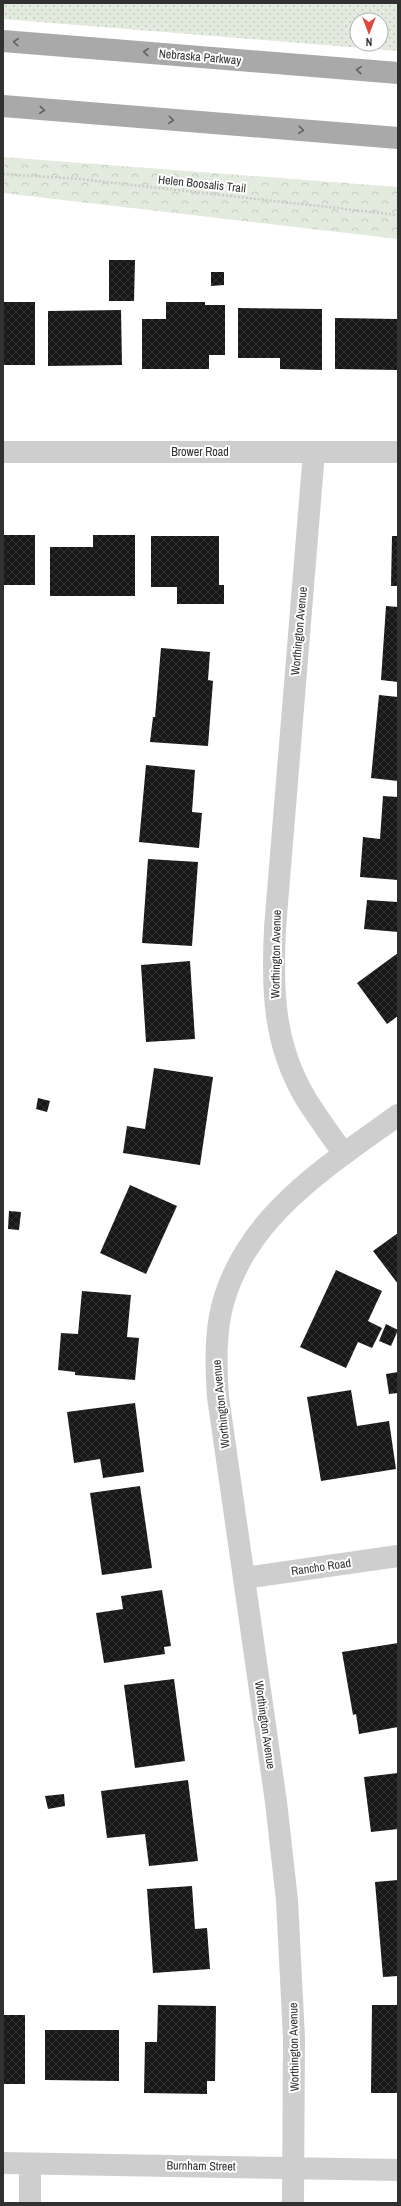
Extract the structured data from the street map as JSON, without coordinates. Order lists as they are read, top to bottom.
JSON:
{
  "streets": {
    "main road": ["Nebraska Parkway"],
    "street": [
      "Brower Road",
      "Worthington Avenue",
      "Rancho Road",
      "Burnham Street"
    ],
    "path": ["Helen Boosalis Trail"]
  },
  "crossings": [
    ["Brower Road", "Worthington Avenue"],
    ["Worthington Avenue", "Rancho Road"],
    ["Worthington Avenue", "Burnham Street"]
  ],
  "north": "bottom"
}
